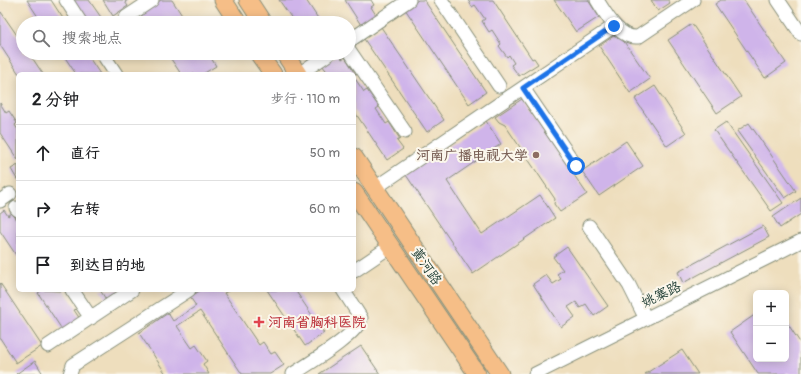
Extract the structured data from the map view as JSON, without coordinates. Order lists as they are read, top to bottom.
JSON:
{
  "streets": {
    "main road": ["黄河路"],
    "street": ["姚寨路"]
  },
  "places": {
    "other": ["河南广播电视大学"],
    "health": ["河南省胸科医院"]
  },
  "page": {
    "search": "搜索地点",
    "heading": ["2 分钟", "步行 · 110 m"],
    "list": [
      ["直行", "50 m"],
      ["右转", "60 m"],
      "到达目的地"
    ],
    "map_buttons": ["+", "−"]
  }
}
